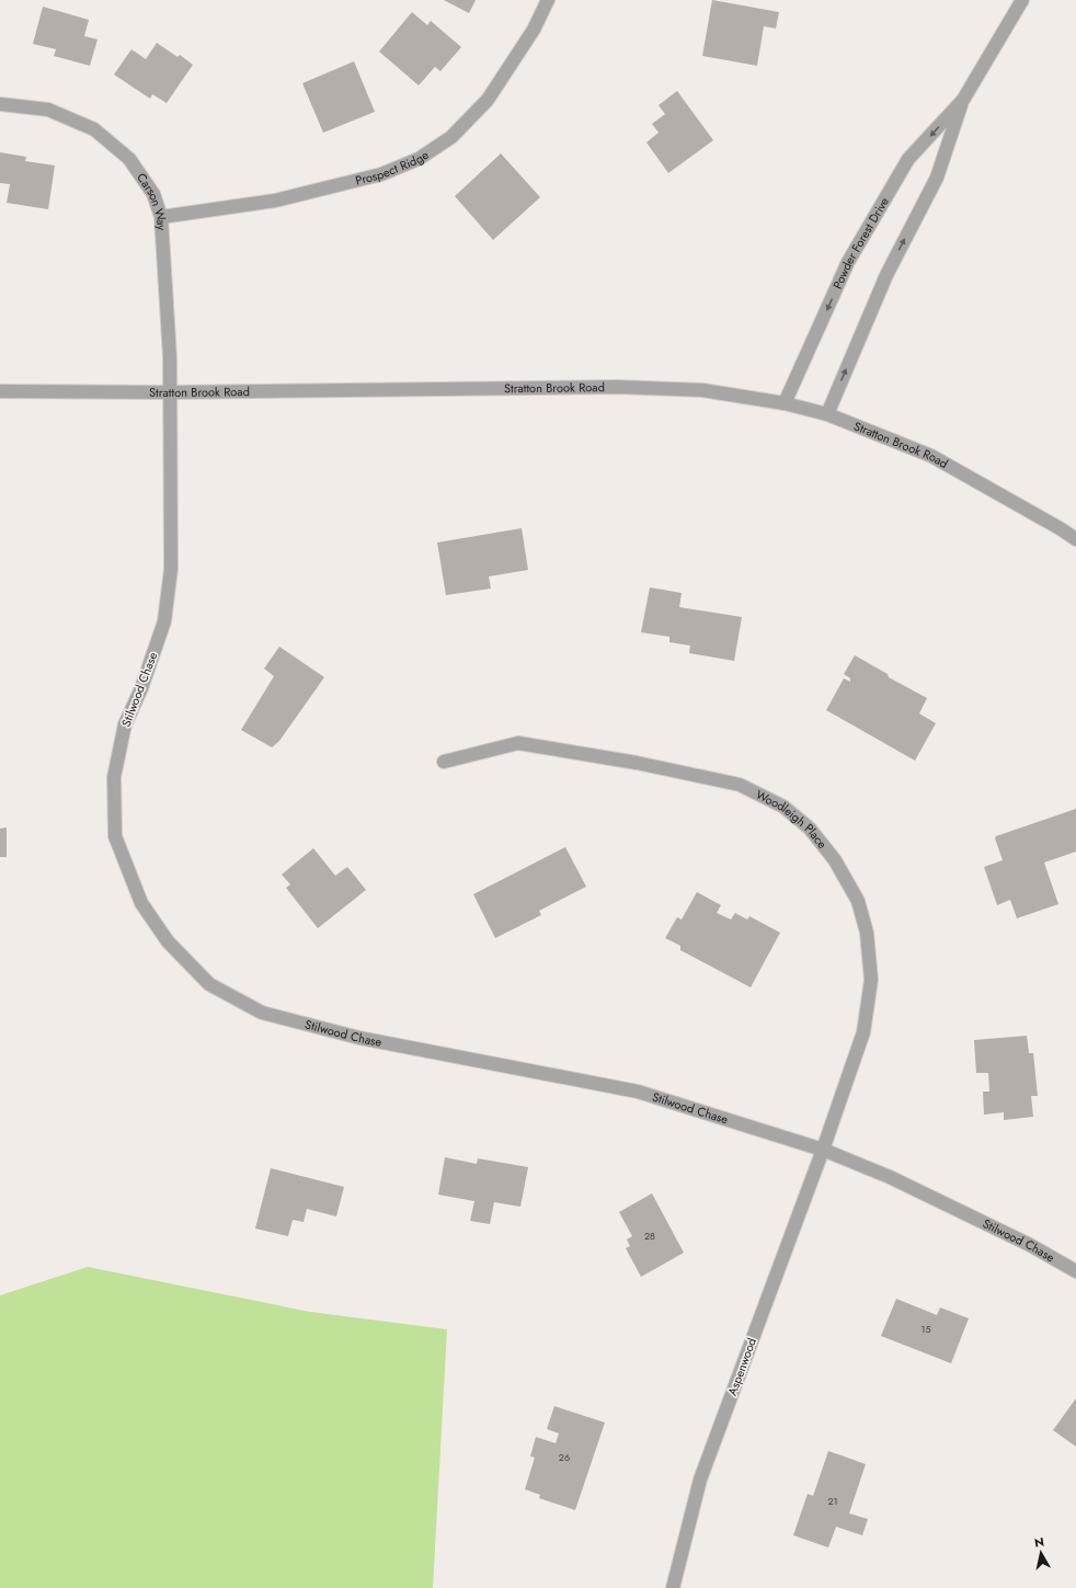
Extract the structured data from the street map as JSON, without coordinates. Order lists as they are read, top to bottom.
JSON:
{
  "streets": {
    "street": [
      "Prospect Ridge",
      "Carson Way",
      "Powder Forest Drive",
      "Stratton Brook Road",
      "Stilwood Chase",
      "Woodleigh Place",
      "Aspenwood"
    ]
  },
  "crossings": [
    ["Prospect Ridge", "Carson Way"],
    ["Carson Way", "Stratton Brook Road"],
    ["Carson Way", "Stilwood Chase"],
    ["Powder Forest Drive", "Stratton Brook Road"],
    ["Stratton Brook Road", "Stilwood Chase"],
    ["Stilwood Chase", "Woodleigh Place"],
    ["Stilwood Chase", "Aspenwood"],
    ["Woodleigh Place", "Aspenwood"]
  ],
  "house_numbers": [
    "28",
    "15",
    "26",
    "21"
  ],
  "north": "top"
}
